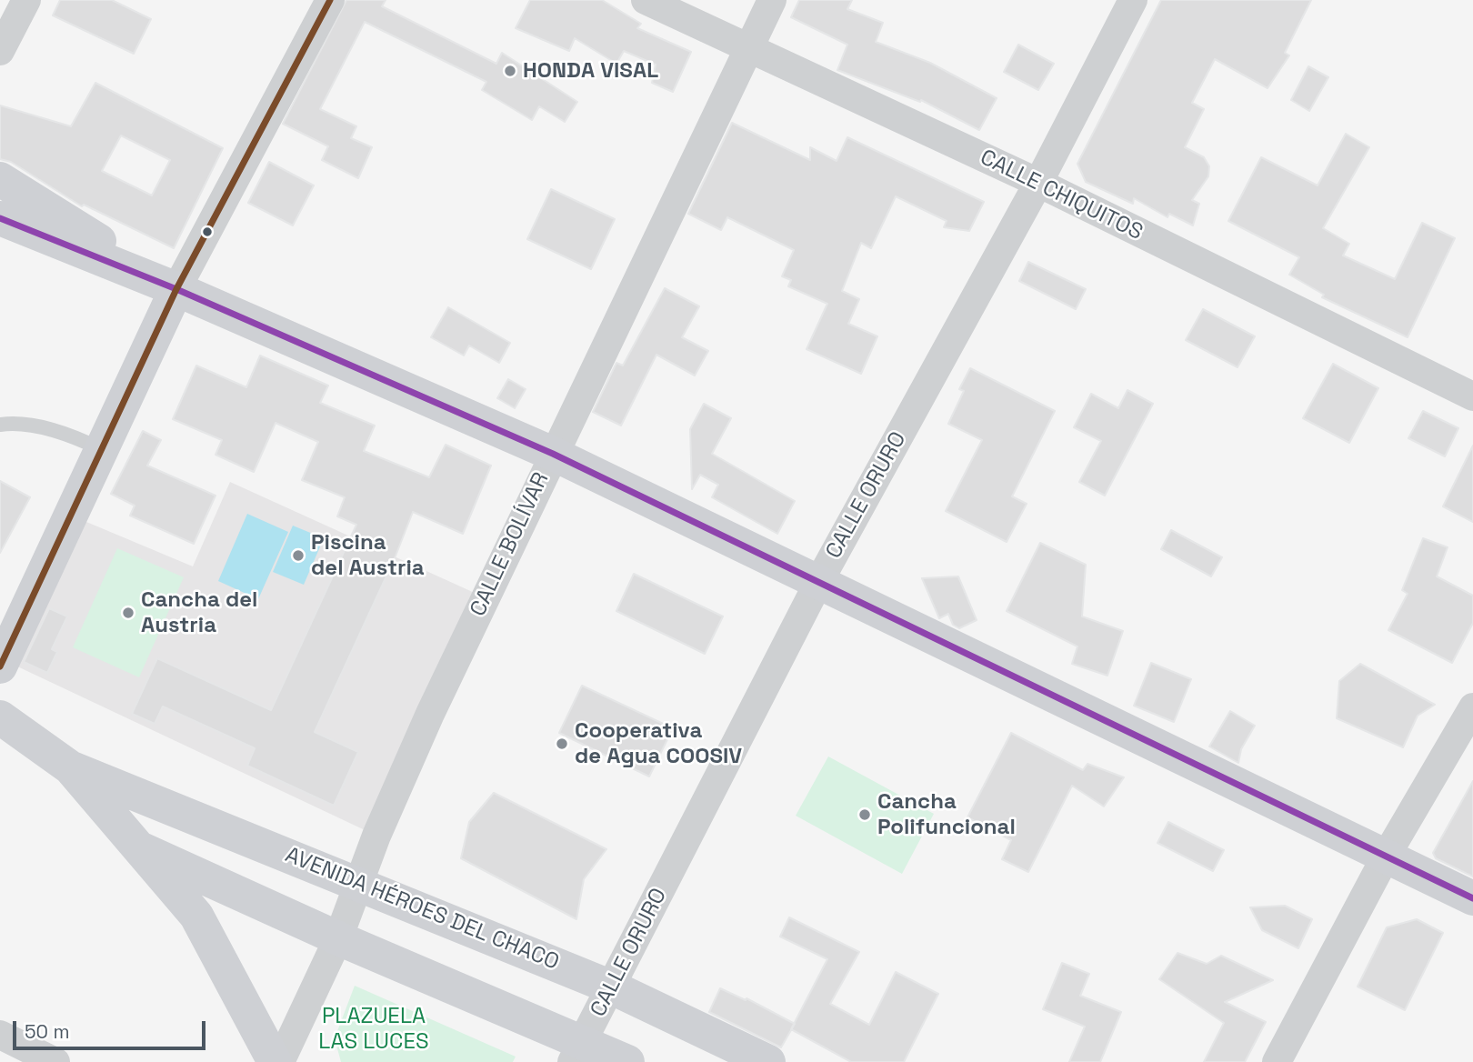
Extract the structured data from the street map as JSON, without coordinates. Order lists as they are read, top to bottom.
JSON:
{
  "streets": {
    "street": [
      "CALLE CHIQUITOS",
      "CALLE ORURO",
      "CALLE BOLÍVAR",
      "AVENIDA HÉROES DEL CHACO"
    ]
  },
  "crossings": [
    ["CALLE CHIQUITOS", "CALLE ORURO"],
    ["CALLE CHIQUITOS", "CALLE BOLÍVAR"],
    ["CALLE ORURO", "AVENIDA HÉROES DEL CHACO"],
    ["CALLE BOLÍVAR", "AVENIDA HÉROES DEL CHACO"]
  ],
  "parks": ["PLAZUELA LAS LUCES"],
  "places": [
    "HONDA VISAL",
    "Piscina del Austria",
    "Cancha del Austria",
    "Cooperativa de Agua COOSIV",
    "Cancha Polifuncional"
  ],
  "scale_bar": "50 m"
}
